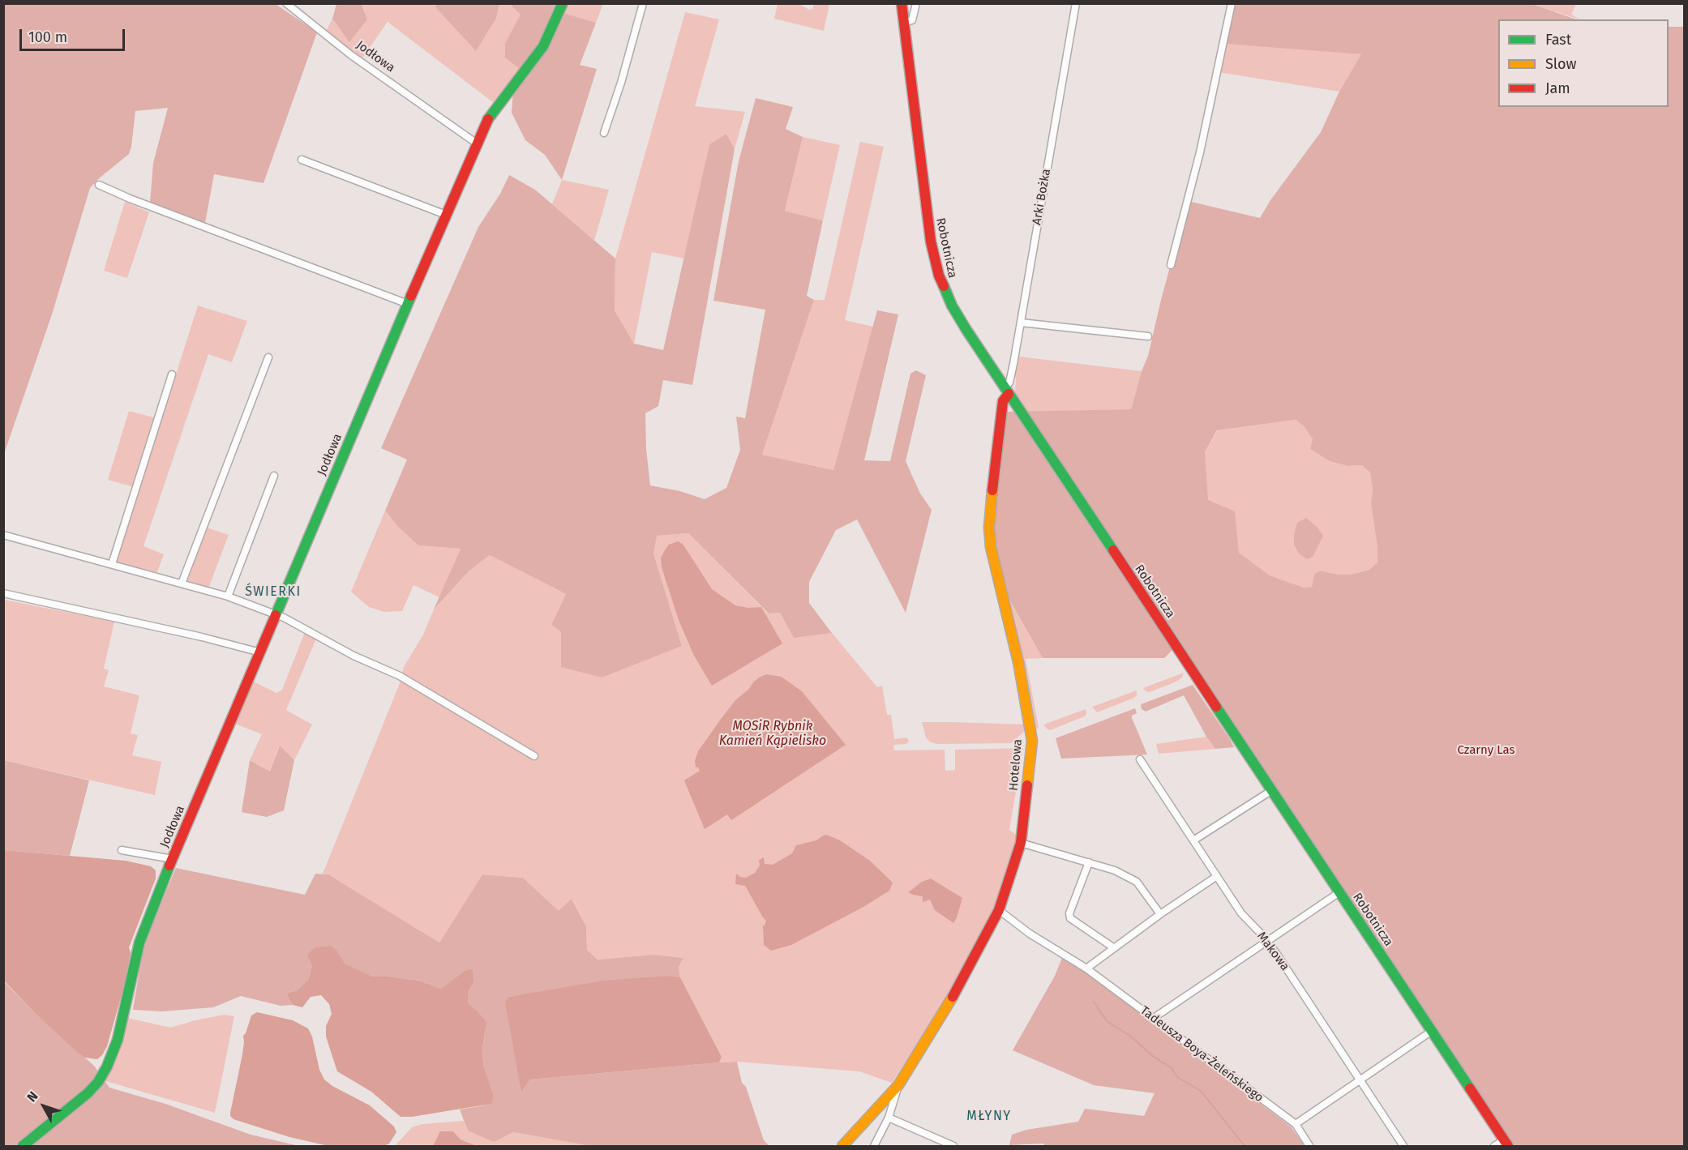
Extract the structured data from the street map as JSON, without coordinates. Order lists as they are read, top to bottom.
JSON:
{
  "streets": {
    "street": [
      "Jodłowa",
      "Arki Bożka",
      "Robotnicza",
      "Hotelowa",
      "Makowa",
      "Tadeusza Boya-Żeleńskiego"
    ]
  },
  "crossings": [
    ["Arki Bożka", "Robotnicza"],
    ["Arki Bożka", "Hotelowa"],
    ["Robotnicza", "Hotelowa"],
    ["Hotelowa", "Tadeusza Boya-Żeleńskiego"]
  ],
  "districts": ["ŚWIERKI", "MŁYNY"],
  "water": ["MOSiR Rybnik Kamień Kąpielisko"],
  "parks": ["Czarny Las"],
  "legend": ["Fast", "Slow", "Jam"],
  "scale_bar": "100 m",
  "north": "top left"
}
